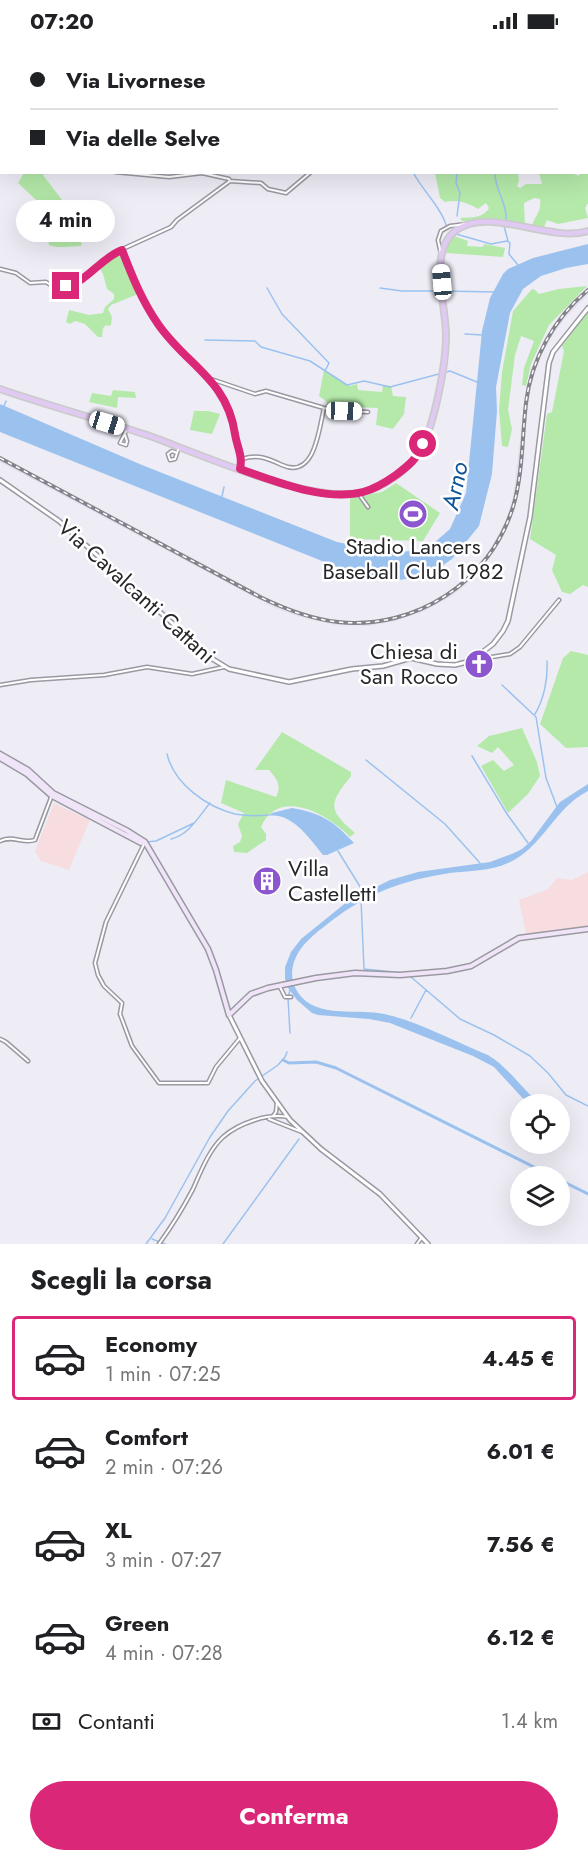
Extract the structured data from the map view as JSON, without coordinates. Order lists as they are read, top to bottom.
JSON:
{
  "streets": {
    "street": ["Via Cavalcanti Cattani"]
  },
  "water": ["Arno"],
  "places": {
    "sports": ["Stadio Lancers Baseball Club 1982"],
    "church": ["Chiesa di San Rocco"],
    "building": ["Villa Castelletti"]
  },
  "page": {
    "status": "07:20",
    "banner": ["Via Livornese", "Via delle Selve"],
    "bubble": "4 min",
    "heading": "Scegli la corsa",
    "list": [
      {
        "name": "Economy",
        "note": "1 min · 07:25",
        "value": "4.45 €"
      },
      {
        "name": "Comfort",
        "note": "2 min · 07:26",
        "value": "6.01 €"
      },
      {
        "name": "XL",
        "note": "3 min · 07:27",
        "value": "7.56 €"
      },
      {
        "name": "Green",
        "note": "4 min · 07:28",
        "value": "6.12 €"
      }
    ],
    "pay": ["Contanti", "1.4 km"],
    "buttons": "Conferma"
  }
}
